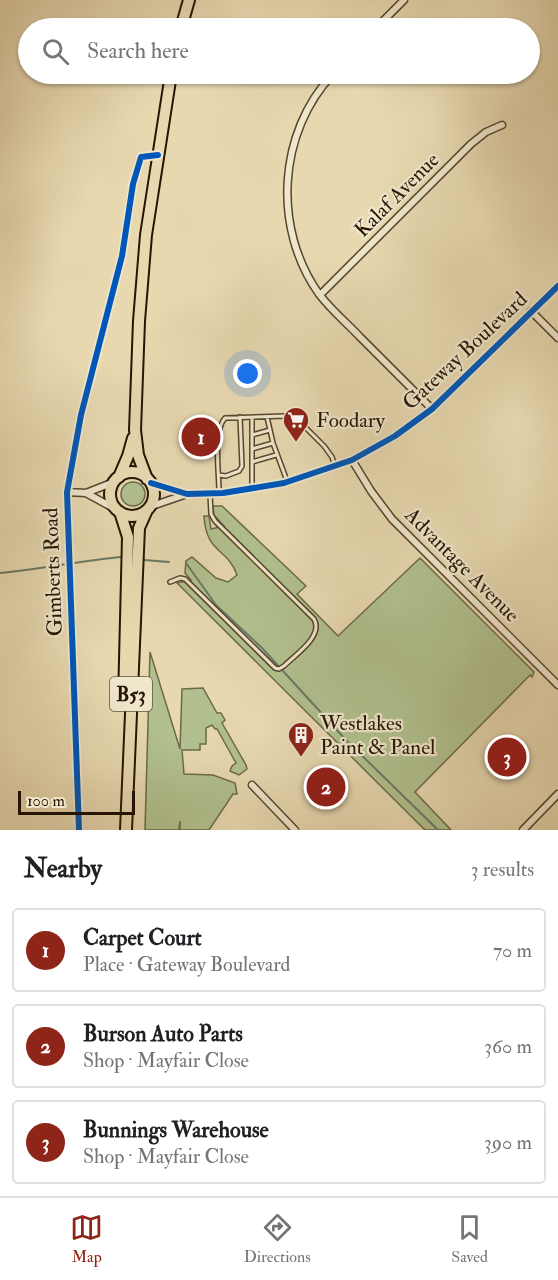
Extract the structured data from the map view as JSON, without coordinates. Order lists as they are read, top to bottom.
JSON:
{
  "streets": {
    "main road": ["B53"],
    "street": [
      "Kalaf Avenue",
      "Gateway Boulevard",
      "Advantage Avenue",
      "Gimberts Road"
    ]
  },
  "crossings": [
    ["Gateway Boulevard", "Advantage Avenue"],
    ["Gateway Boulevard", "Gimberts Road"],
    ["Gateway Boulevard", "B53"],
    ["Gimberts Road", "B53"]
  ],
  "places": {
    "supermarket": ["Foodary"],
    "building": ["Westlakes Paint & Panel"]
  },
  "scale_bar": "100 m",
  "page": {
    "search": "Search here",
    "pins": ["1", "3", "2"],
    "scale": "100 m",
    "heading": ["Nearby", "3 results"],
    "list": [
      {
        "mark": "1",
        "name": "Carpet Court",
        "note": "Place · Gateway Boulevard",
        "value": "70 m"
      },
      {
        "mark": "2",
        "name": "Burson Auto Parts",
        "note": "Shop · Mayfair Close",
        "value": "360 m"
      },
      {
        "mark": "3",
        "name": "Bunnings Warehouse",
        "note": "Shop · Mayfair Close",
        "value": "390 m"
      }
    ],
    "nav": ["Map", "Directions", "Saved"]
  }
}
